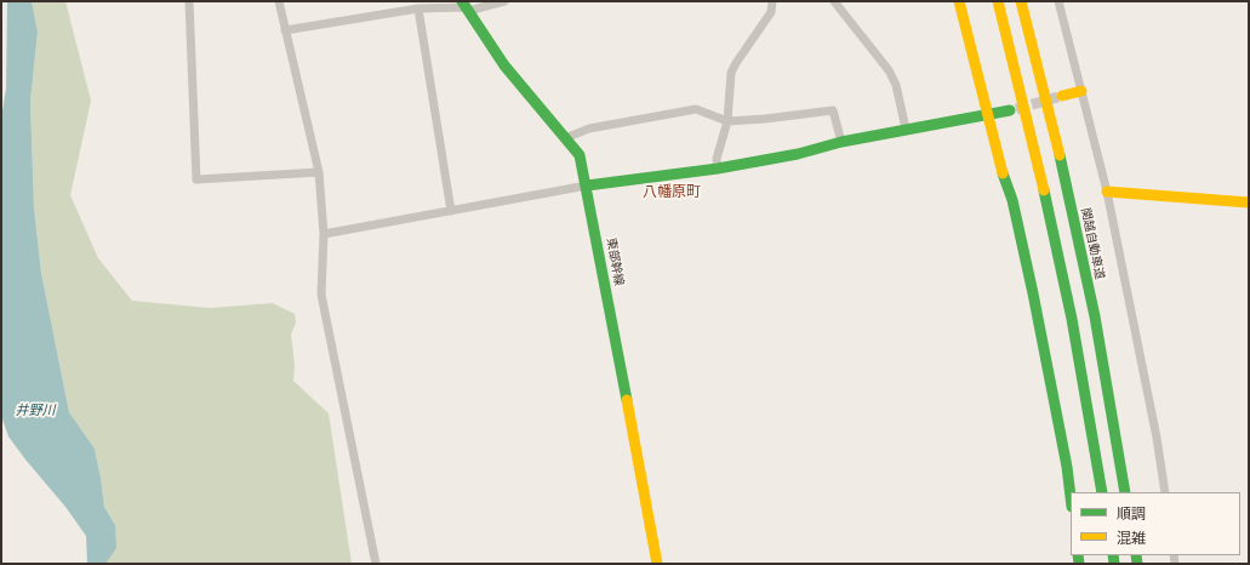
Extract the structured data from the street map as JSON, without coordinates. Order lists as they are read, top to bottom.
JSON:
{
  "streets": {
    "main road": ["関越自動車道", "東部幹線"]
  },
  "districts": ["八幡原町"],
  "water": ["井野川"],
  "legend": ["順調", "混雑"]
}
